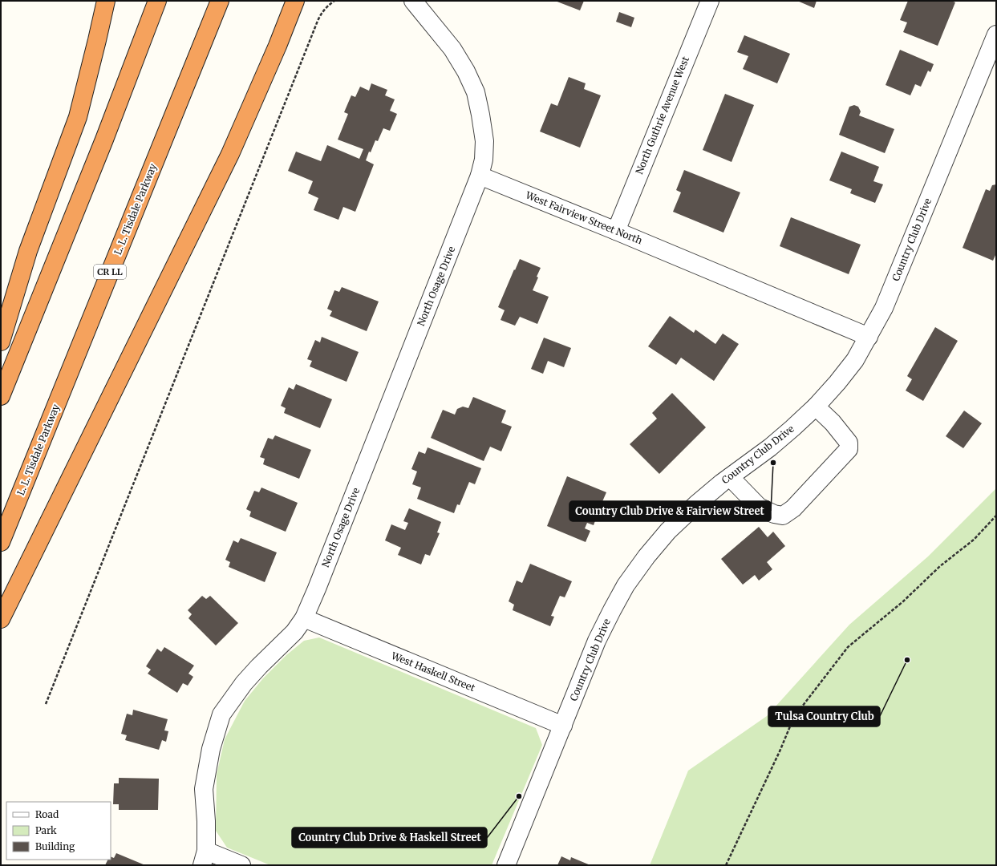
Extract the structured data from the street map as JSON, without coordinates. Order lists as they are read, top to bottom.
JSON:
{
  "streets": {
    "highway": ["L. L. Tisdale Parkway", "CR LL"],
    "street": [
      "North Guthrie Avenue West",
      "West Fairview Street North",
      "Country Club Drive",
      "North Osage Drive",
      "West Haskell Street"
    ]
  },
  "crossings": [
    ["North Guthrie Avenue West", "West Fairview Street North"],
    ["West Fairview Street North", "Country Club Drive"],
    ["West Fairview Street North", "North Osage Drive"],
    ["Country Club Drive", "West Haskell Street"],
    ["North Osage Drive", "West Haskell Street"]
  ],
  "places": ["Country Club Drive & Fairview Street", "Tulsa Country Club", "Country Club Drive & Haskell Street"],
  "legend": ["Road", "Park", "Building"]
}
